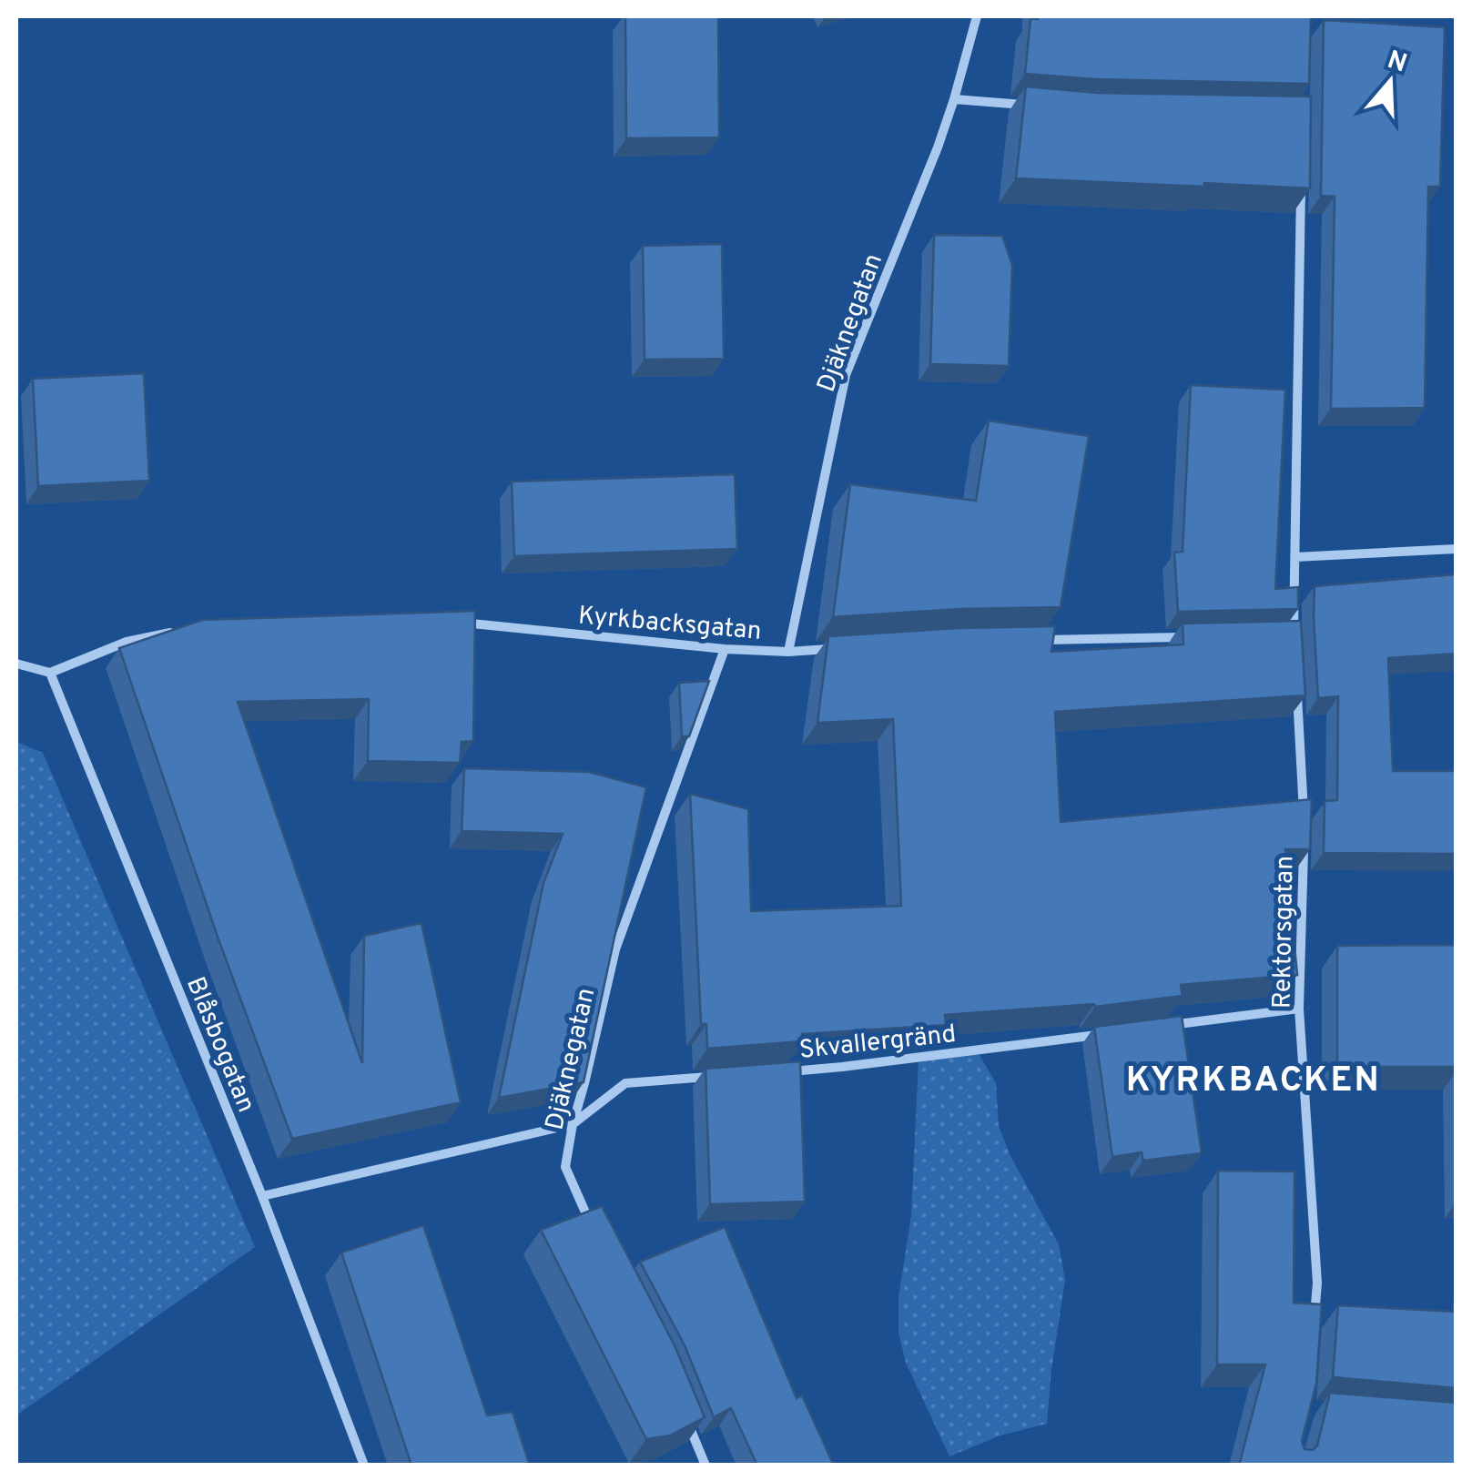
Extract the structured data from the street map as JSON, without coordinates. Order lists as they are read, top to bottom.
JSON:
{
  "streets": {
    "street": [
      "Djäknegatan",
      "Kyrkbacksgatan",
      "Rektorsgatan",
      "Skvallergränd",
      "Blåsbogatan"
    ]
  },
  "crossings": [
    ["Djäknegatan", "Kyrkbacksgatan"]
  ],
  "districts": ["KYRKBACKEN"],
  "north": "top"
}
